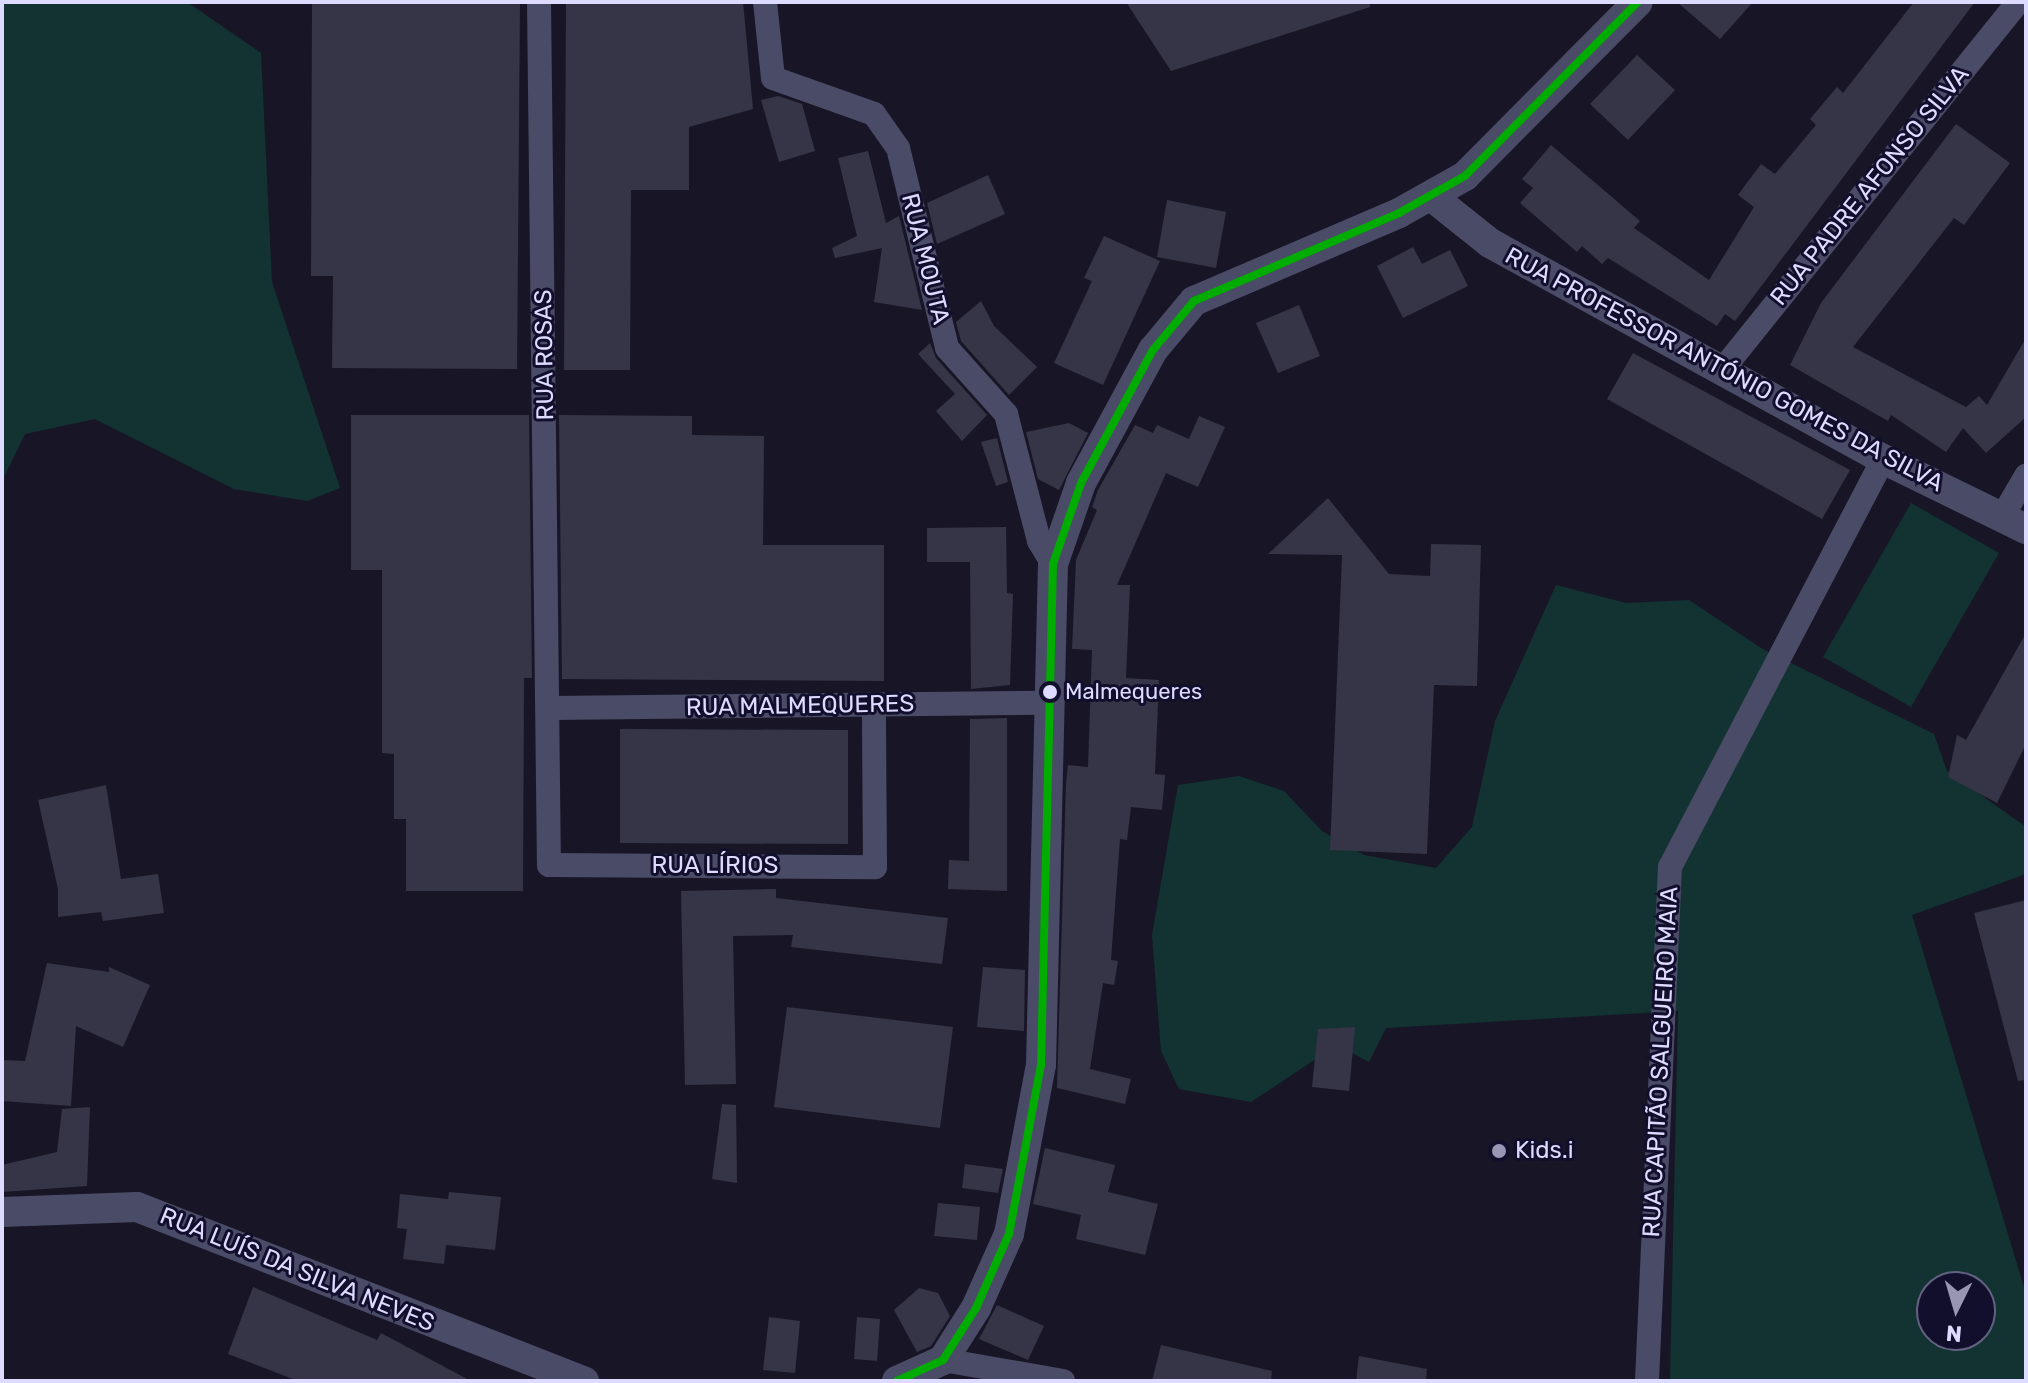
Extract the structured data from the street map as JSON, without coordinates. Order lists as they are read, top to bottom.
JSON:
{
  "streets": {
    "street": [
      "RUA PADRE AFONSO SILVA",
      "RUA MOUTA",
      "RUA ROSAS",
      "RUA PROFESSOR ANTÓNIO GOMES DA SILVA",
      "RUA MALMEQUERES",
      "RUA LÍRIOS",
      "RUA CAPITÃO SALGUEIRO MAIA",
      "RUA LUÍS DA SILVA NEVES"
    ]
  },
  "crossings": [
    ["RUA PADRE AFONSO SILVA", "RUA PROFESSOR ANTÓNIO GOMES DA SILVA"],
    ["RUA ROSAS", "RUA MALMEQUERES"],
    ["RUA ROSAS", "RUA LÍRIOS"],
    ["RUA PROFESSOR ANTÓNIO GOMES DA SILVA", "RUA CAPITÃO SALGUEIRO MAIA"],
    ["RUA MALMEQUERES", "RUA LÍRIOS"]
  ],
  "places": ["Malmequeres", "Kids.i"],
  "north": "bottom"
}
